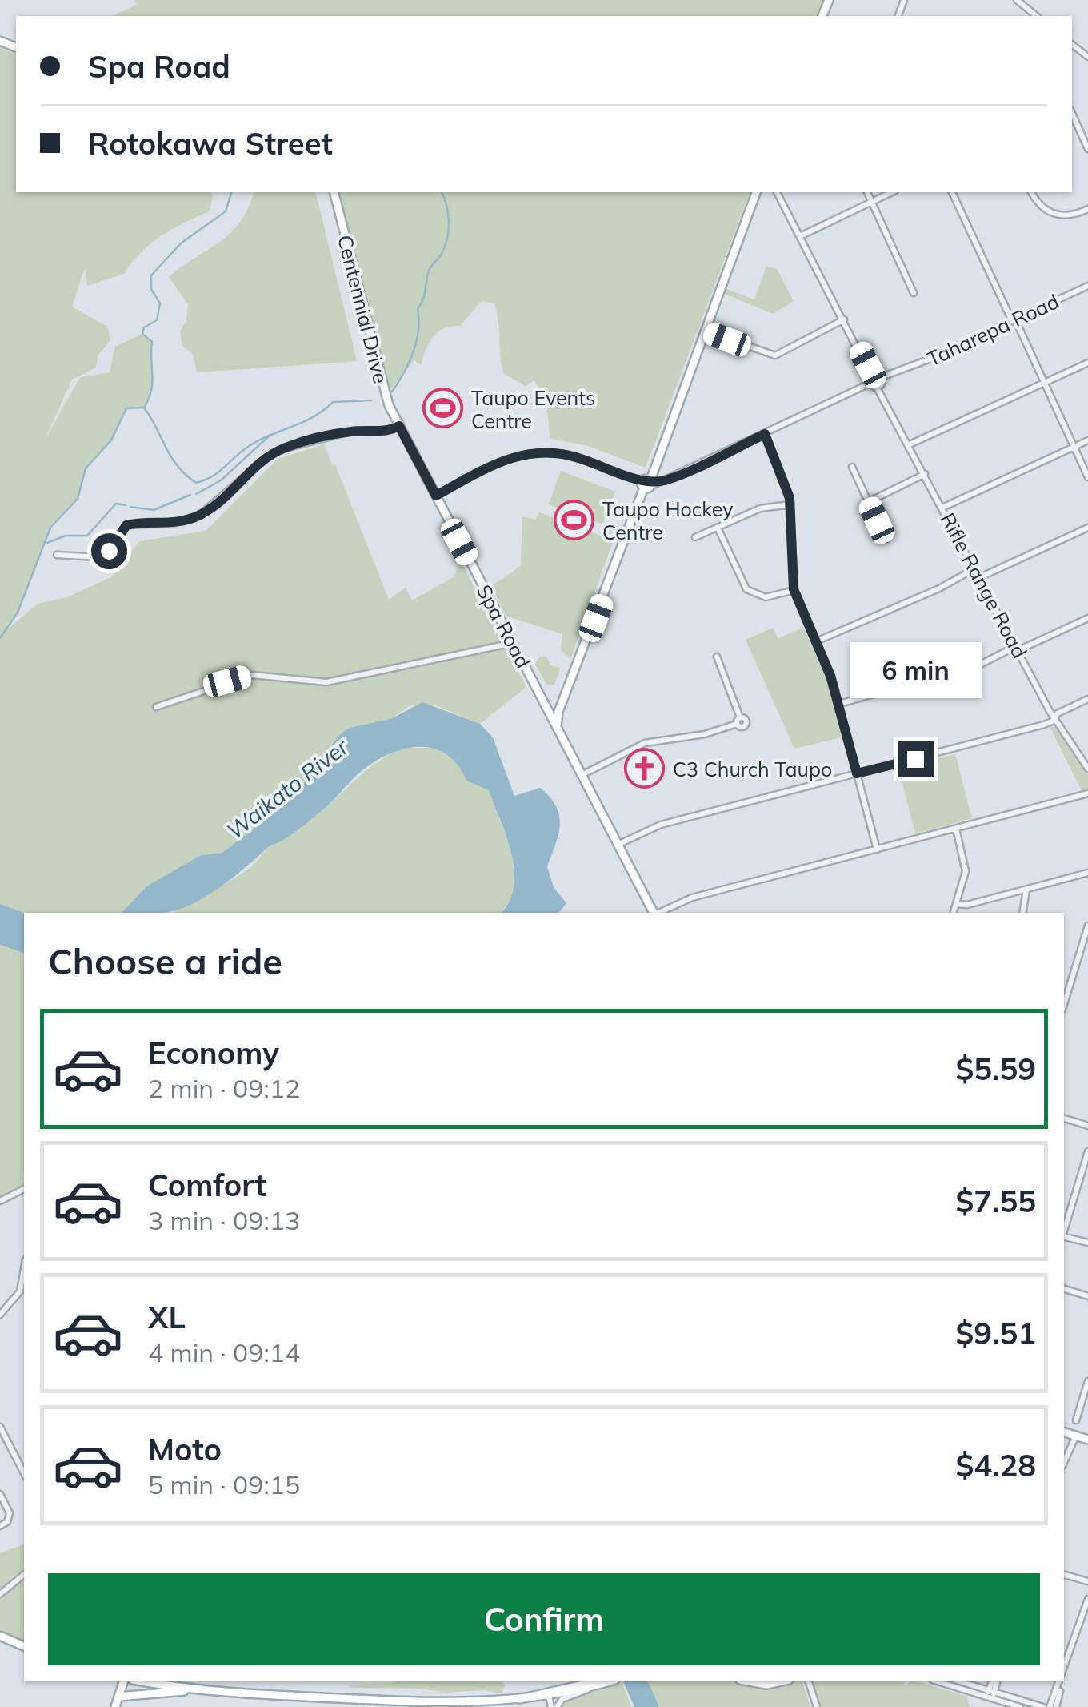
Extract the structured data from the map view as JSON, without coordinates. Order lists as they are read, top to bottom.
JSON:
{
  "streets": {
    "main road": ["Centennial Drive", "Spa Road"],
    "street": ["Taharepa Road", "Rifle Range Road"]
  },
  "crossings": [
    ["Centennial Drive", "Spa Road"],
    ["Taharepa Road", "Rifle Range Road"],
    ["Taharepa Road", "Spa Road"]
  ],
  "water": ["Waikato River"],
  "places": {
    "sports": ["Taupo Events Centre", "Taupo Hockey Centre"],
    "church": ["C3 Church Taupo"]
  },
  "page": {
    "banner": ["Spa Road", "Rotokawa Street"],
    "bubble": "6 min",
    "heading": "Choose a ride",
    "list": [
      {
        "name": "Economy",
        "note": "2 min · 09:12",
        "value": "$5.59"
      },
      {
        "name": "Comfort",
        "note": "3 min · 09:13",
        "value": "$7.55"
      },
      {
        "name": "XL",
        "note": "4 min · 09:14",
        "value": "$9.51"
      },
      {
        "name": "Moto",
        "note": "5 min · 09:15",
        "value": "$4.28"
      }
    ],
    "buttons": "Confirm"
  }
}
